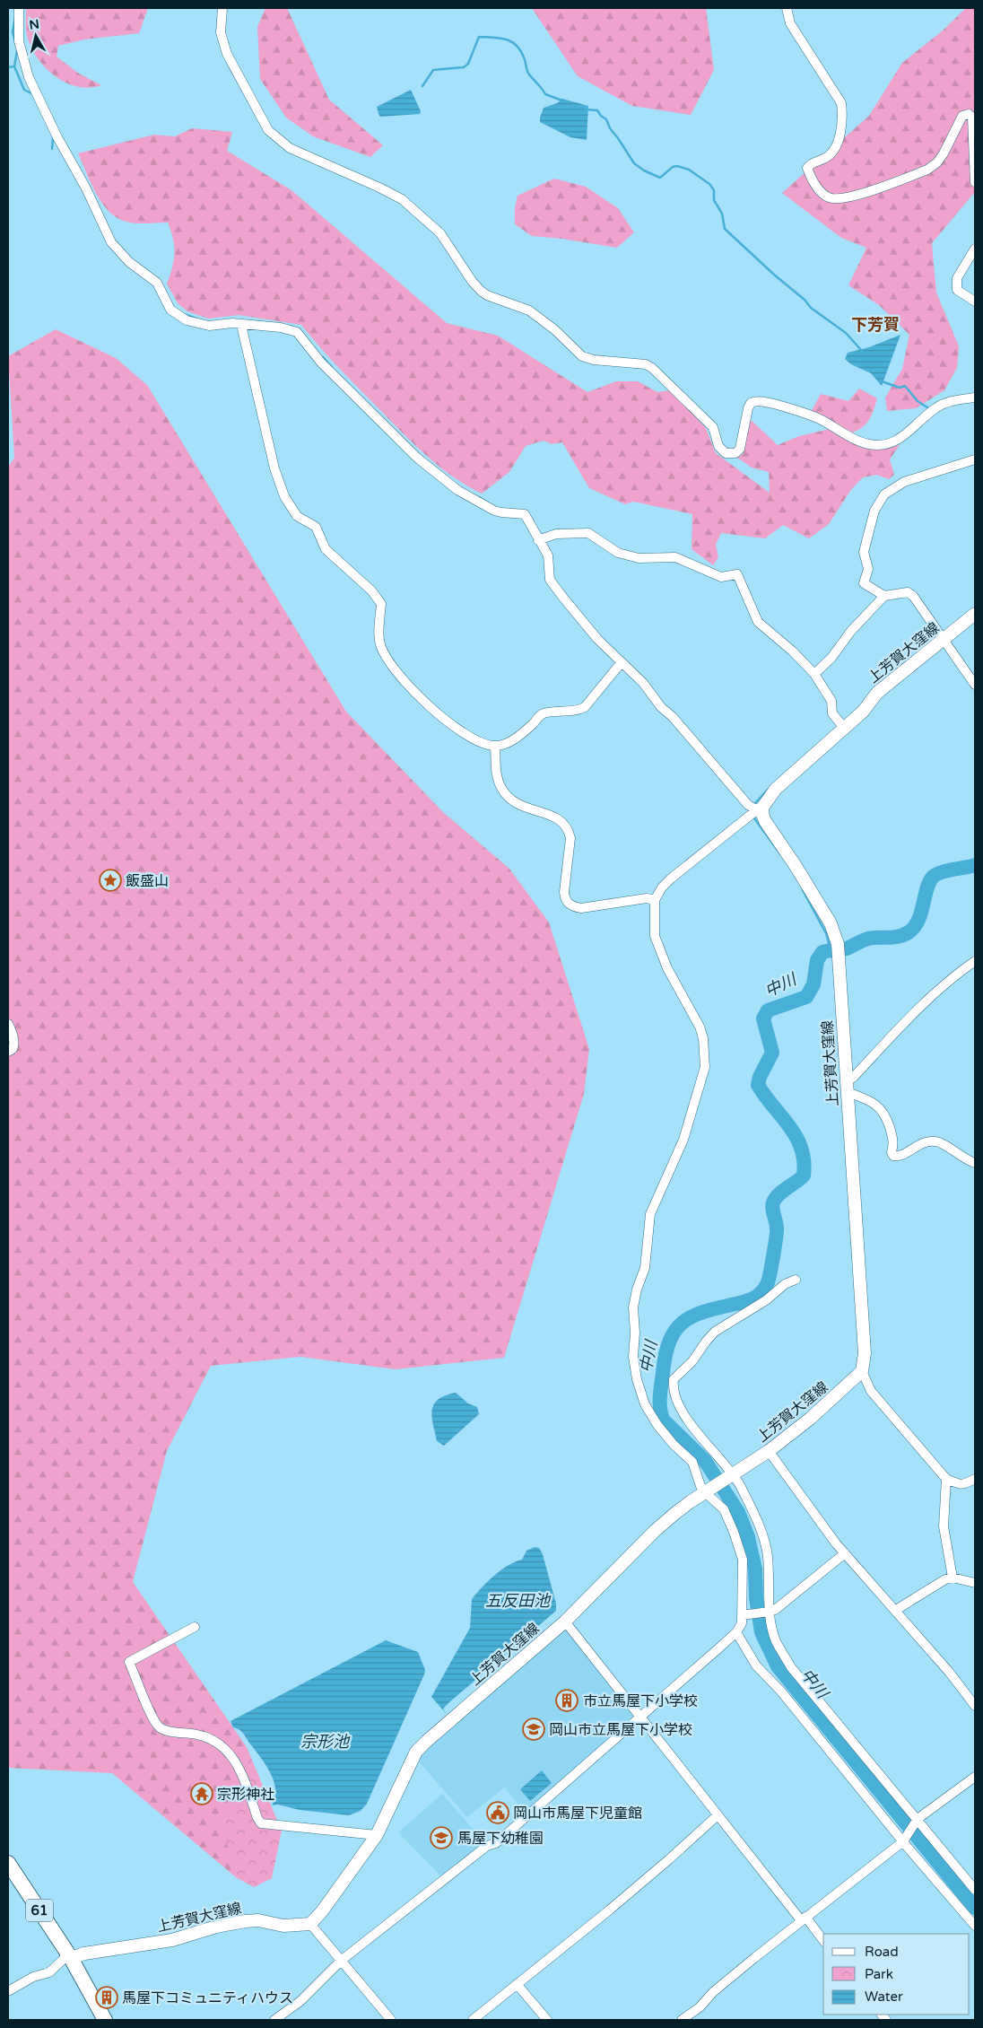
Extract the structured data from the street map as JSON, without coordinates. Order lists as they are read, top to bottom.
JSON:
{
  "streets": {
    "main road": ["上芳賀大窪線", "61"]
  },
  "crossings": [
    ["上芳賀大窪線", "61"]
  ],
  "districts": ["下芳賀"],
  "water": ["中川", "五反田池", "宗形池"],
  "places": {
    "place": ["飯盛山"],
    "building": ["市立馬屋下小学校", "馬屋下コミュニティハウス"],
    "school or university": ["岡山市立馬屋下小学校", "馬屋下幼稚園"],
    "temple": ["宗形神社"],
    "public building": ["岡山市馬屋下児童館"]
  },
  "legend": ["Road", "Park", "Water"],
  "north": "top"
}
